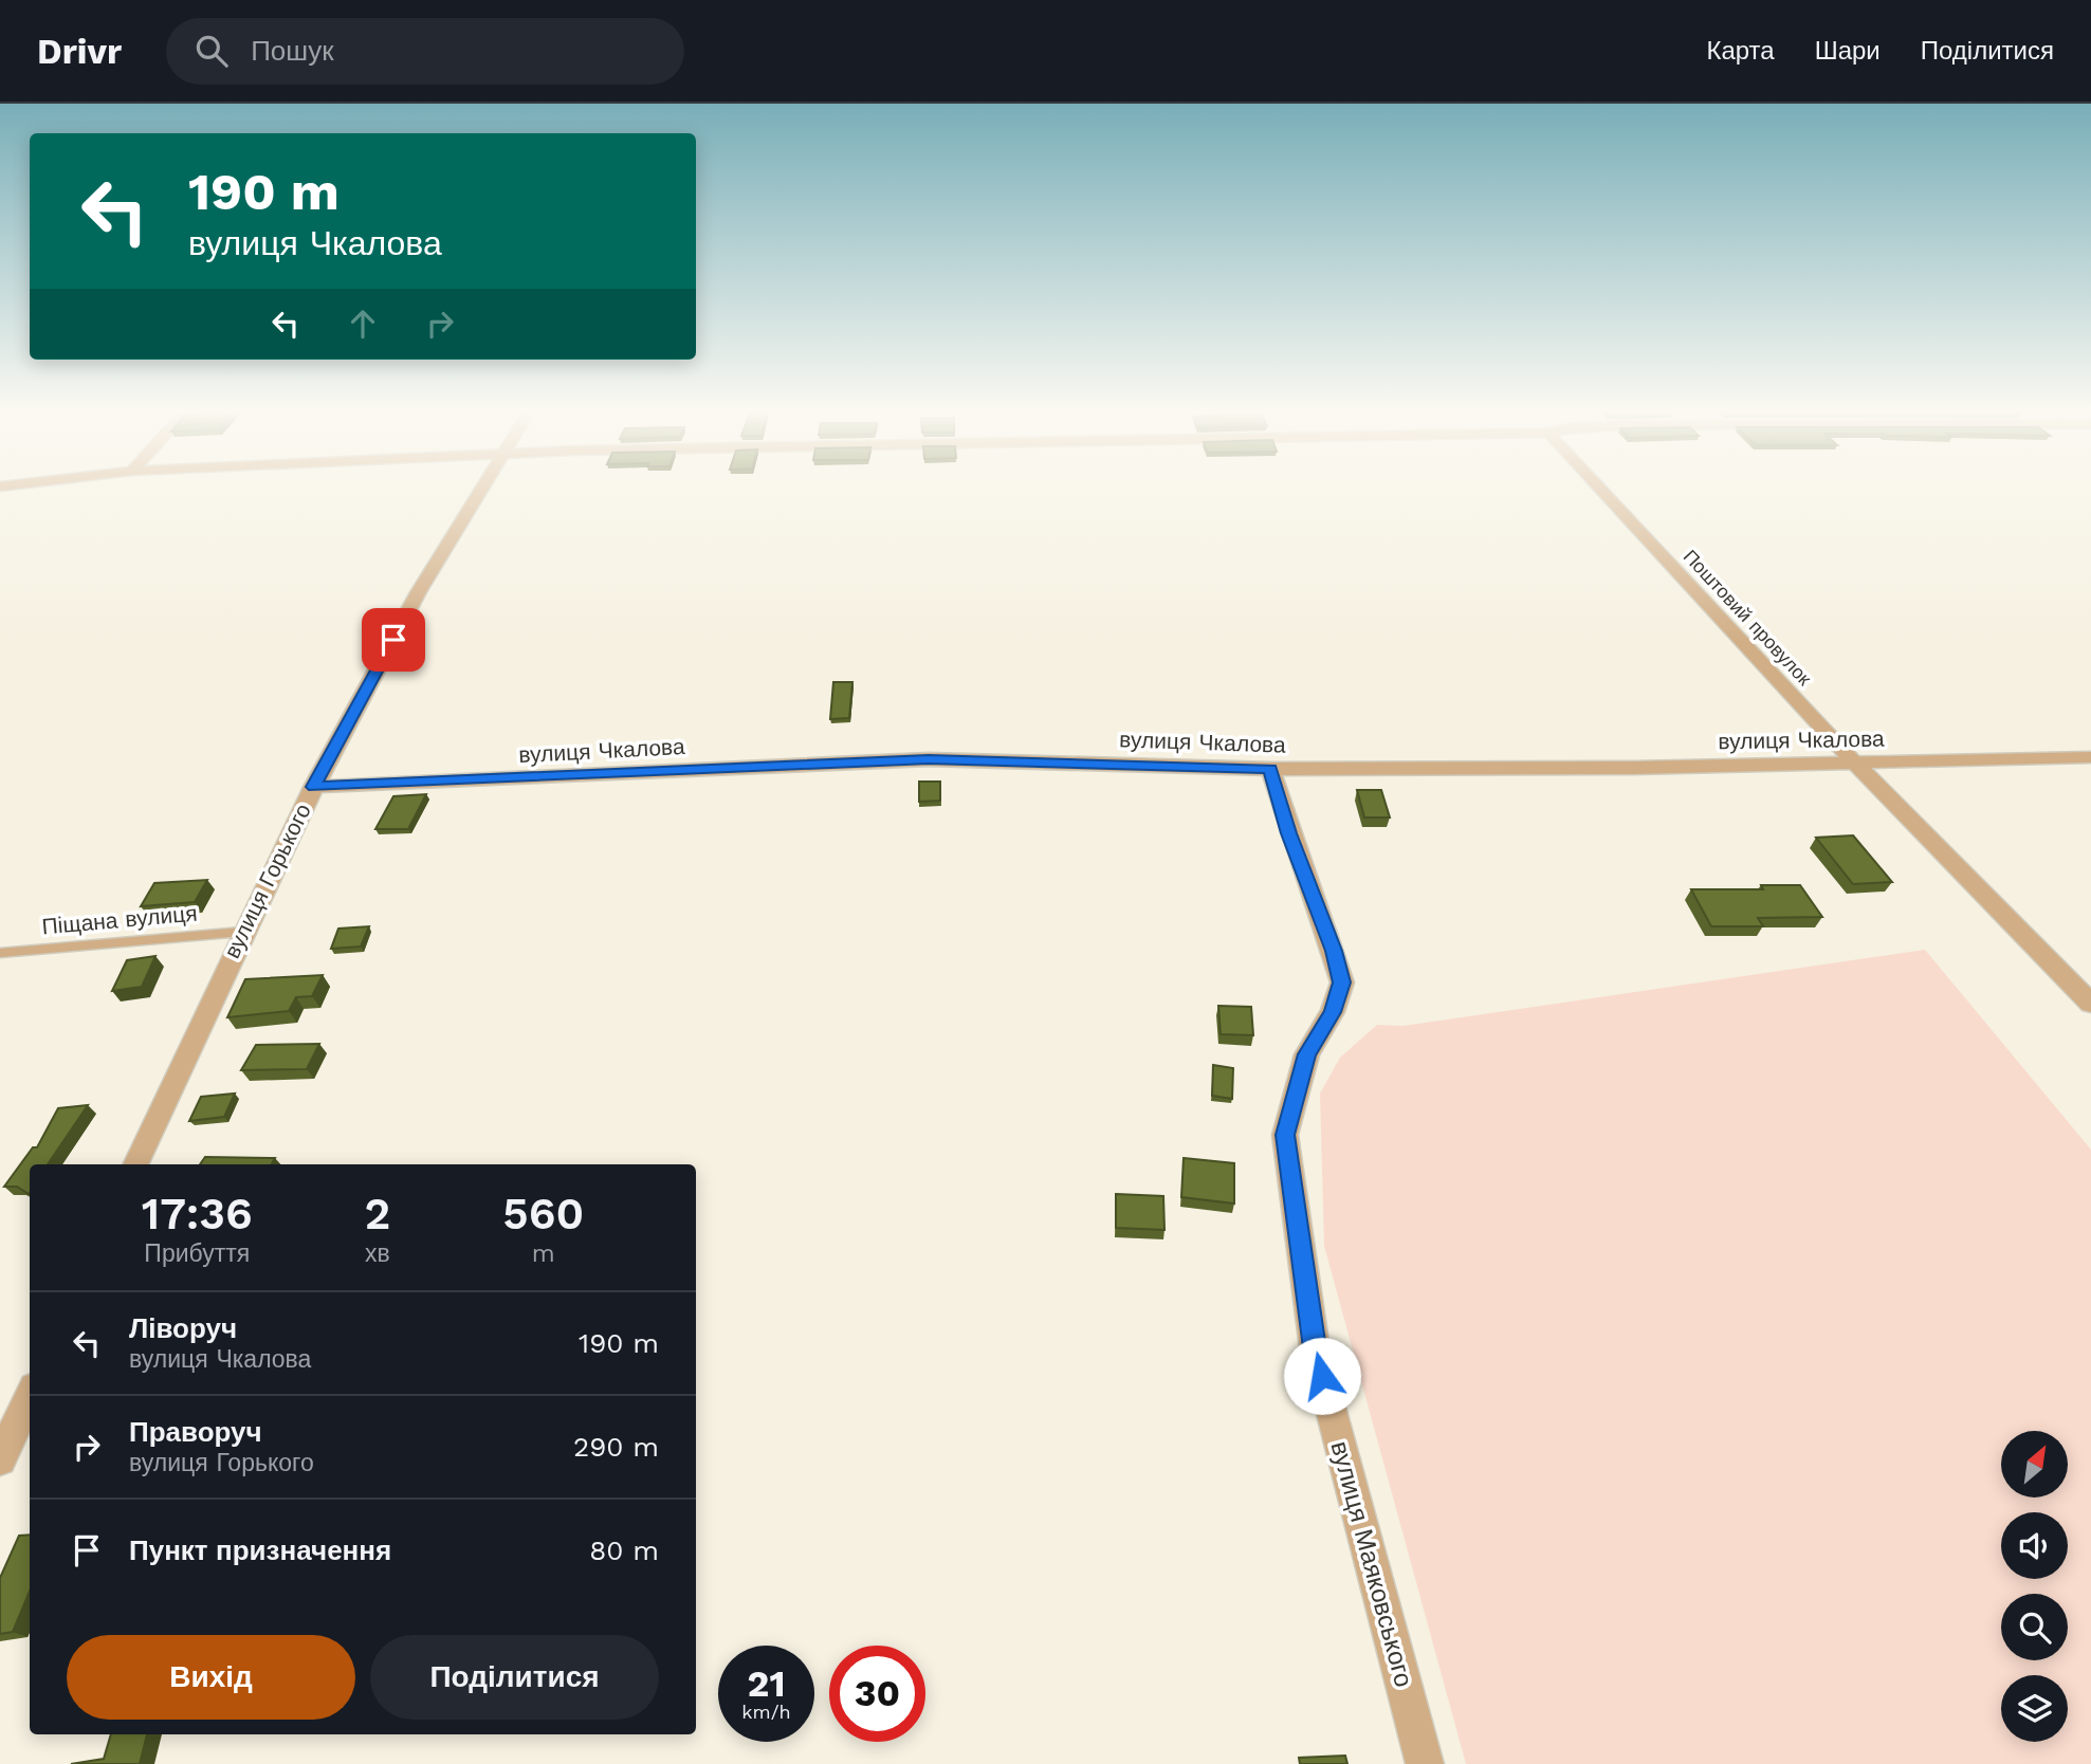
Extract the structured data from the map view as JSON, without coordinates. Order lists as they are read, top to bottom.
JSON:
{
  "streets": {
    "street": [
      "Поштовий провулок",
      "вулиця Чкалова",
      "вулиця Горького",
      "вулиця Маяковського"
    ],
    "lane": ["Піщана вулиця"]
  },
  "crossings": [
    ["Поштовий провулок", "вулиця Чкалова"],
    ["вулиця Чкалова", "вулиця Горького"],
    ["вулиця Чкалова", "вулиця Маяковського"],
    ["вулиця Горького", "Піщана вулиця"]
  ],
  "north": "top right",
  "page": {
    "header": "Drivr",
    "search": "Пошук",
    "nav": ["Карта", "Шари", "Поділитися"],
    "turn": ["190 m", "вулиця Чкалова"],
    "eta": [
      "17:36",
      "Прибуття",
      "2",
      "хв",
      "560",
      "m"
    ],
    "list": [
      {
        "name": "Ліворуч",
        "note": "вулиця Чкалова",
        "value": "190 m"
      },
      {
        "name": "Праворуч",
        "note": "вулиця Горького",
        "value": "290 m"
      },
      {
        "name": "Пункт призначення",
        "value": "80 m"
      }
    ],
    "buttons": ["Вихід", "Поділитися"],
    "speed": "21 km/h",
    "limit": "30"
  }
}
